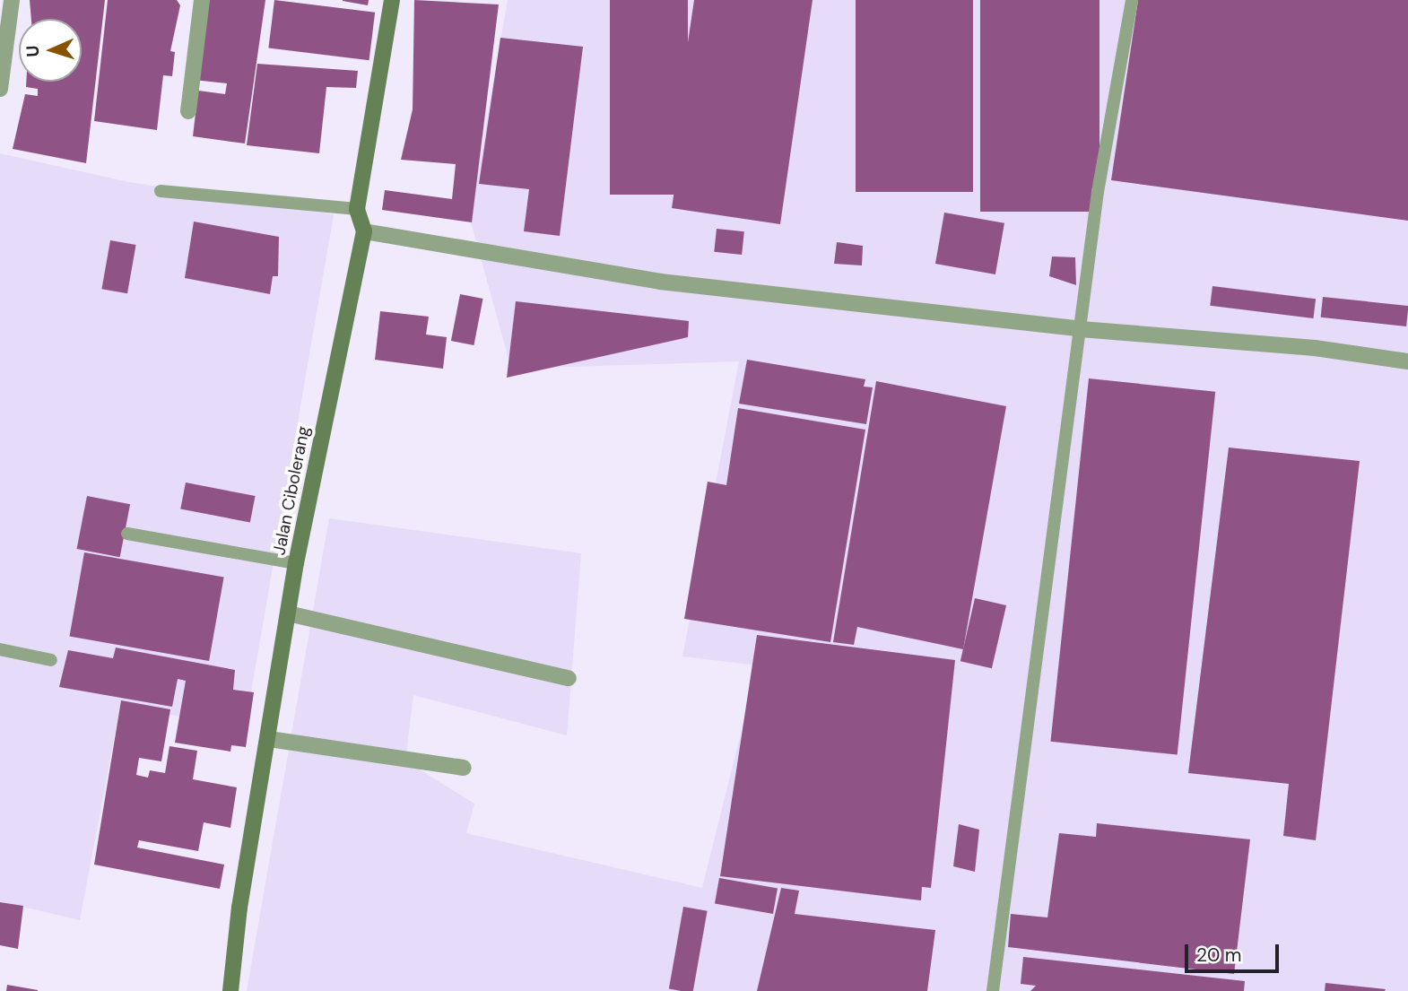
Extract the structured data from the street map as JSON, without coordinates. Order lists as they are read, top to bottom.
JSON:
{
  "streets": {
    "street": ["Jalan Cibolerang"]
  },
  "scale_bar": "20 m",
  "north": "left"
}
